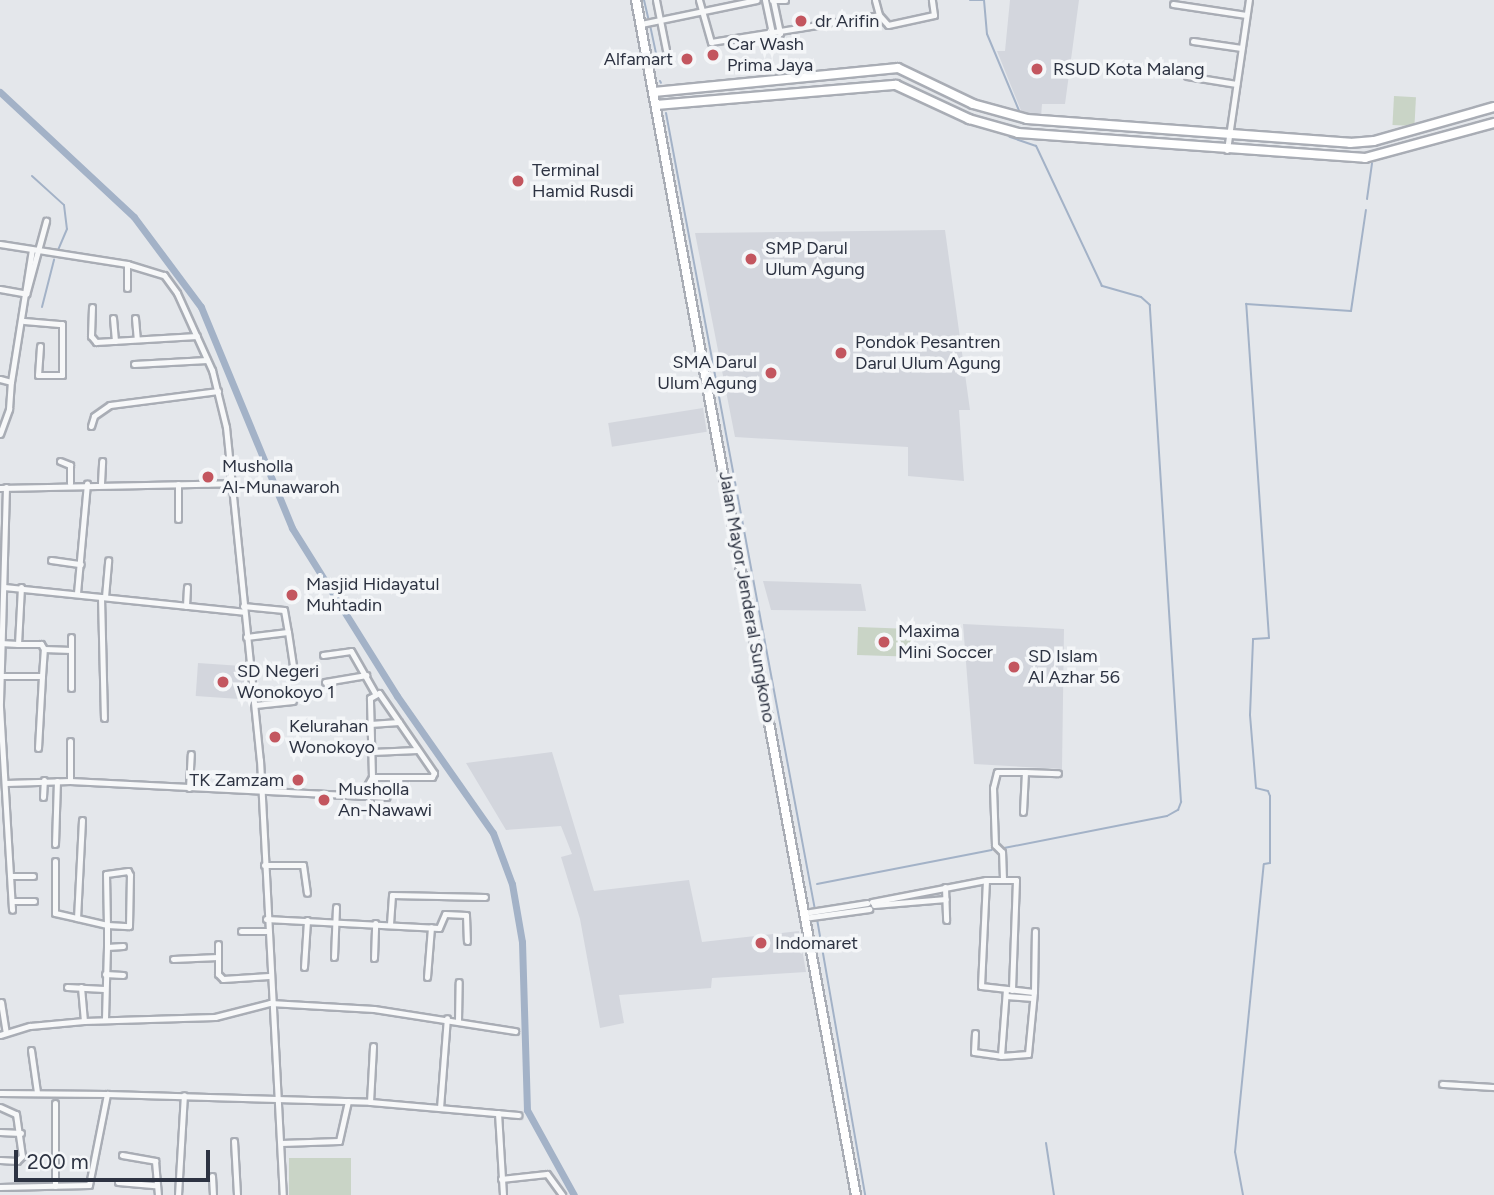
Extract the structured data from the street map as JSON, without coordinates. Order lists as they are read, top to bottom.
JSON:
{
  "streets": {
    "main road": ["Jalan Mayor Jenderal Sungkono"]
  },
  "places": [
    "dr Arifin",
    "Car Wash Prima Jaya",
    "Alfamart",
    "RSUD Kota Malang",
    "Terminal Hamid Rusdi",
    "SMP Darul Ulum Agung",
    "Pondok Pesantren Darul Ulum Agung",
    "SMA Darul Ulum Agung",
    "Musholla Al-Munawaroh",
    "Masjid Hidayatul Muhtadin",
    "Maxima Mini Soccer",
    "SD Islam Al Azhar 56",
    "SD Negeri Wonokoyo 1",
    "Kelurahan Wonokoyo",
    "TK Zamzam",
    "Musholla An-Nawawi",
    "Indomaret"
  ],
  "scale_bar": "200 m"
}
